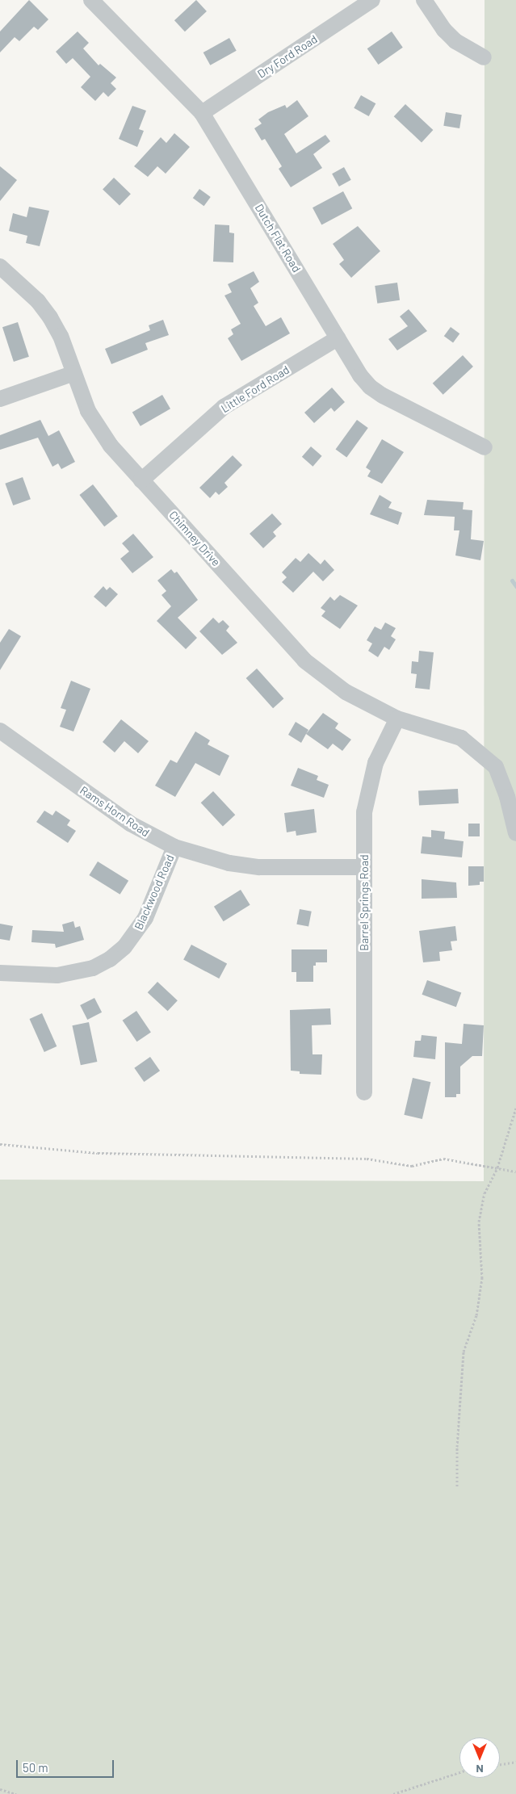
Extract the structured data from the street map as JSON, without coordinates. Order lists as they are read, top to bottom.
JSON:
{
  "streets": {
    "street": [
      "Dry Ford Road",
      "Dutch Flat Road",
      "Little Ford Road",
      "Chimney Drive",
      "Rams Horn Road",
      "Blackwood Road",
      "Barrel Springs Road"
    ]
  },
  "crossings": [
    ["Dry Ford Road", "Dutch Flat Road"],
    ["Dutch Flat Road", "Little Ford Road"],
    ["Little Ford Road", "Chimney Drive"],
    ["Chimney Drive", "Barrel Springs Road"],
    ["Rams Horn Road", "Blackwood Road"],
    ["Rams Horn Road", "Barrel Springs Road"]
  ],
  "scale_bar": "50 m",
  "north": "bottom"
}
